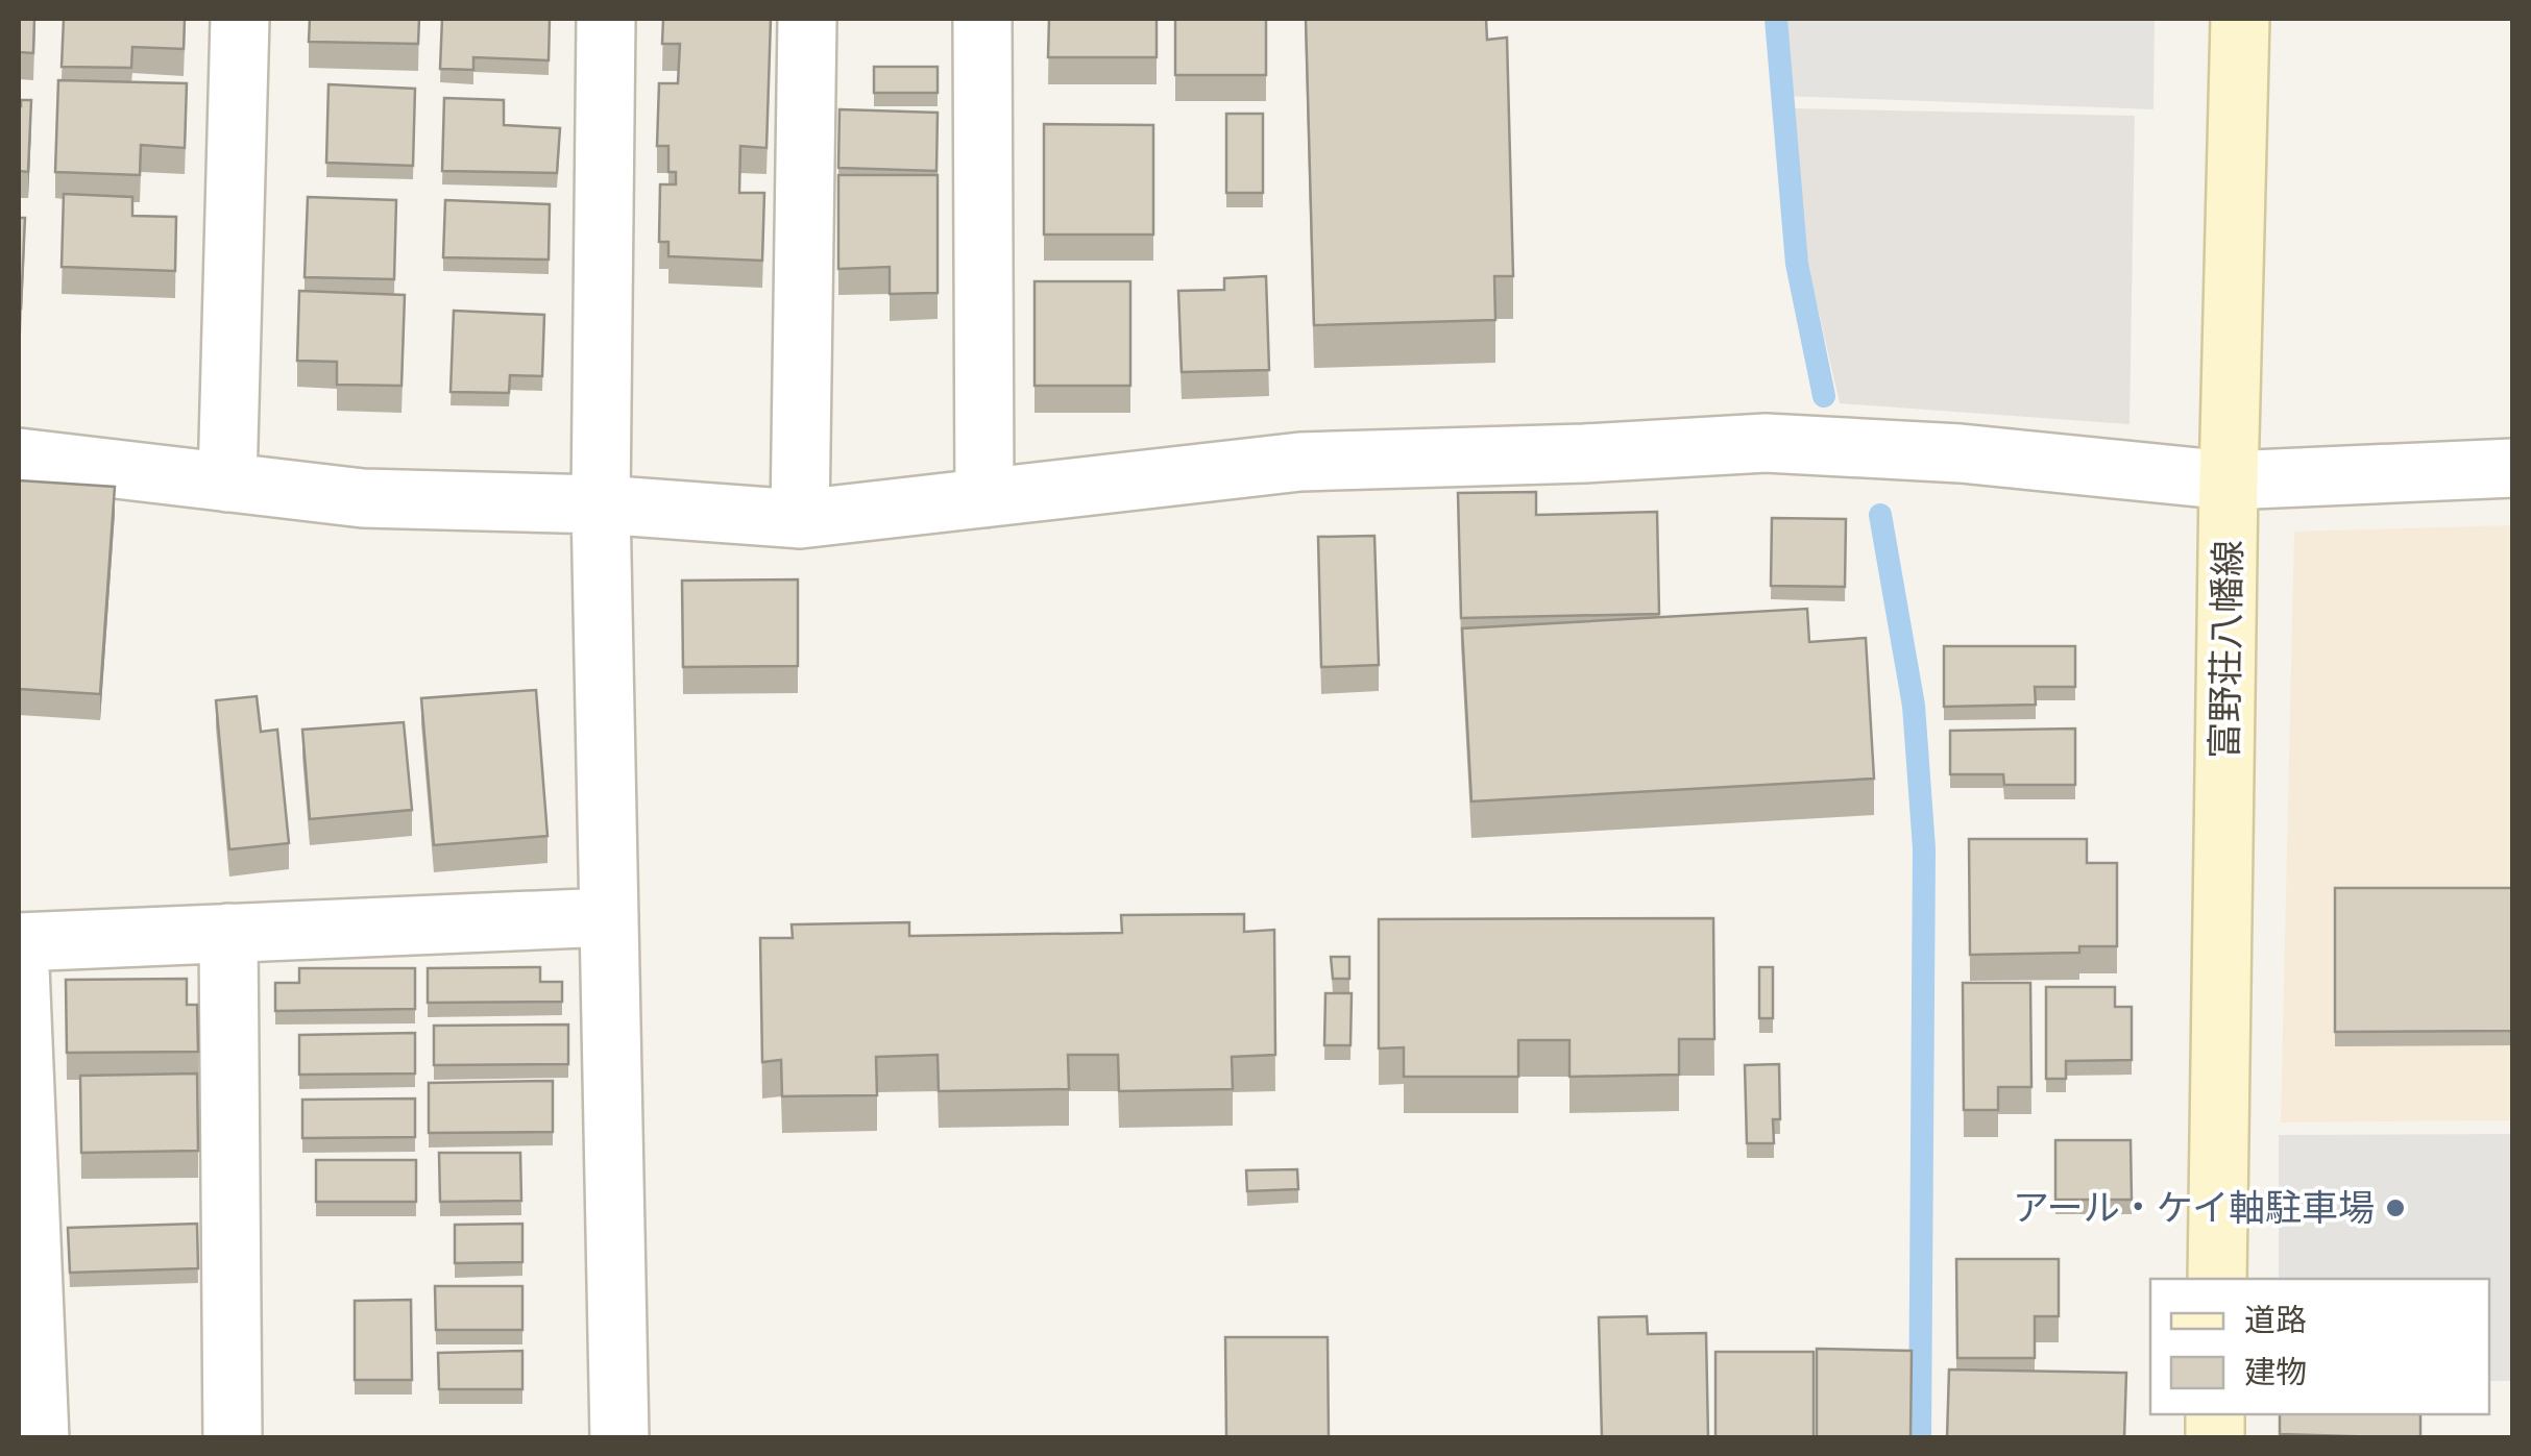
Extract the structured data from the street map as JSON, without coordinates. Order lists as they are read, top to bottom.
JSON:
{
  "streets": {
    "main road": ["富野荘八幡線"]
  },
  "places": ["アール・ケイ軸駐車場"],
  "legend": ["道路", "建物"]
}
